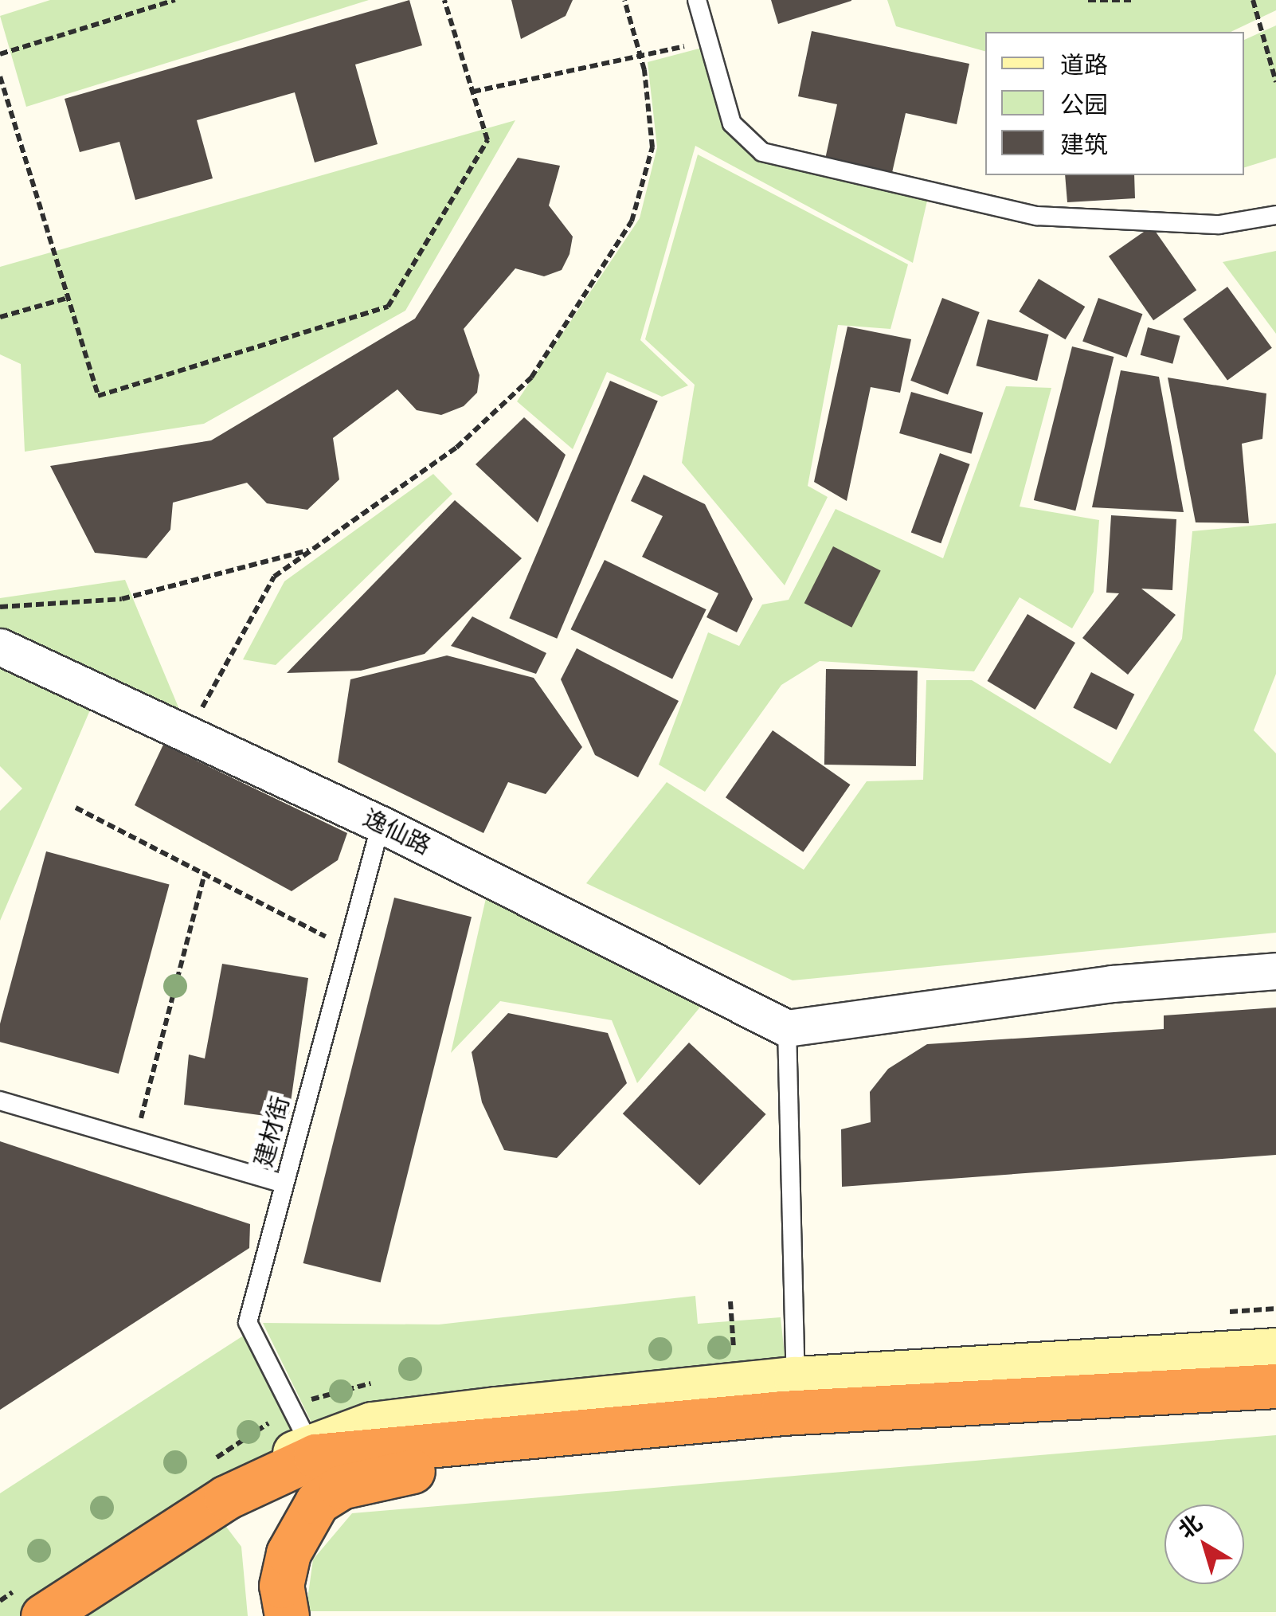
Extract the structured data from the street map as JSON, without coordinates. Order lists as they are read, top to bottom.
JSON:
{
  "streets": {
    "street": ["逸仙路"],
    "lane": ["建材街"]
  },
  "crossings": [
    ["逸仙路", "建材街"]
  ],
  "legend": ["道路", "公园", "建筑"],
  "north": "top left"
}
